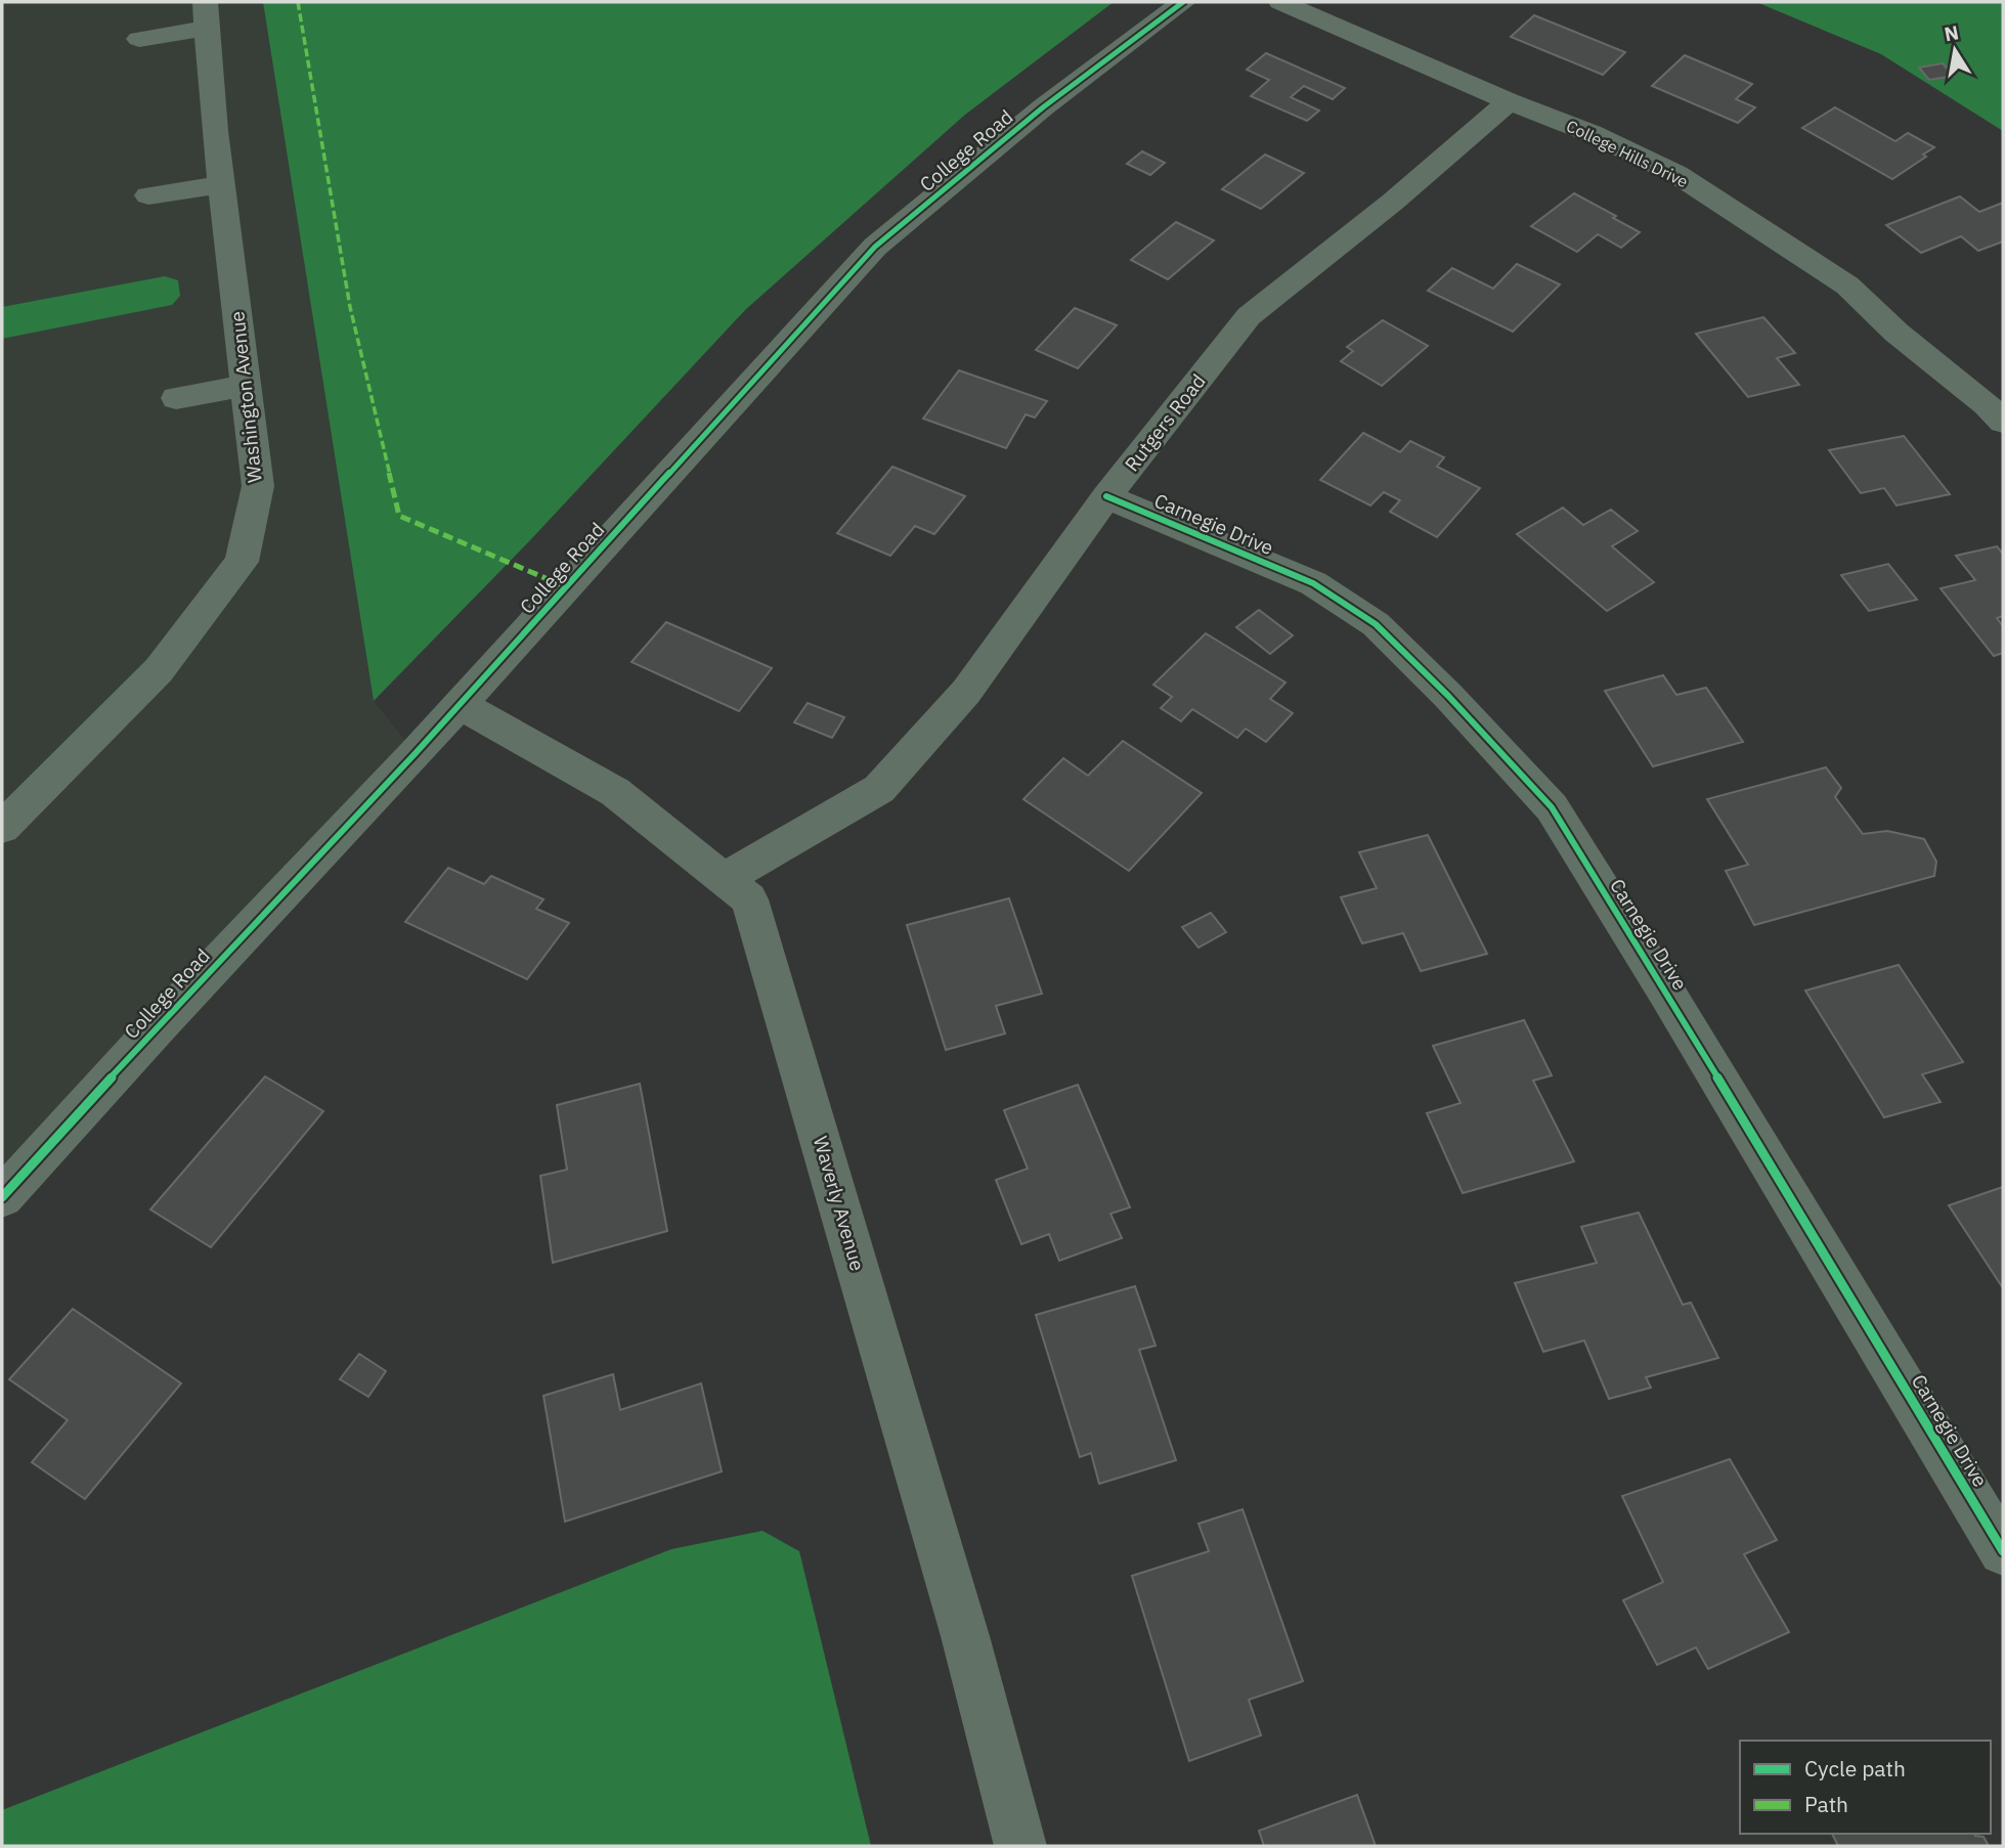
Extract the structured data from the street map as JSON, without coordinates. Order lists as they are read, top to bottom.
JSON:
{
  "streets": {
    "street": [
      "College Road",
      "College Hills Drive",
      "Washington Avenue",
      "Rutgers Road",
      "Carnegie Drive",
      "Waverly Avenue"
    ]
  },
  "crossings": [
    ["College Road", "Waverly Avenue"],
    ["College Hills Drive", "Rutgers Road"],
    ["Rutgers Road", "Carnegie Drive"],
    ["Rutgers Road", "Waverly Avenue"]
  ],
  "legend": ["Cycle path", "Path"],
  "north": "top"
}
